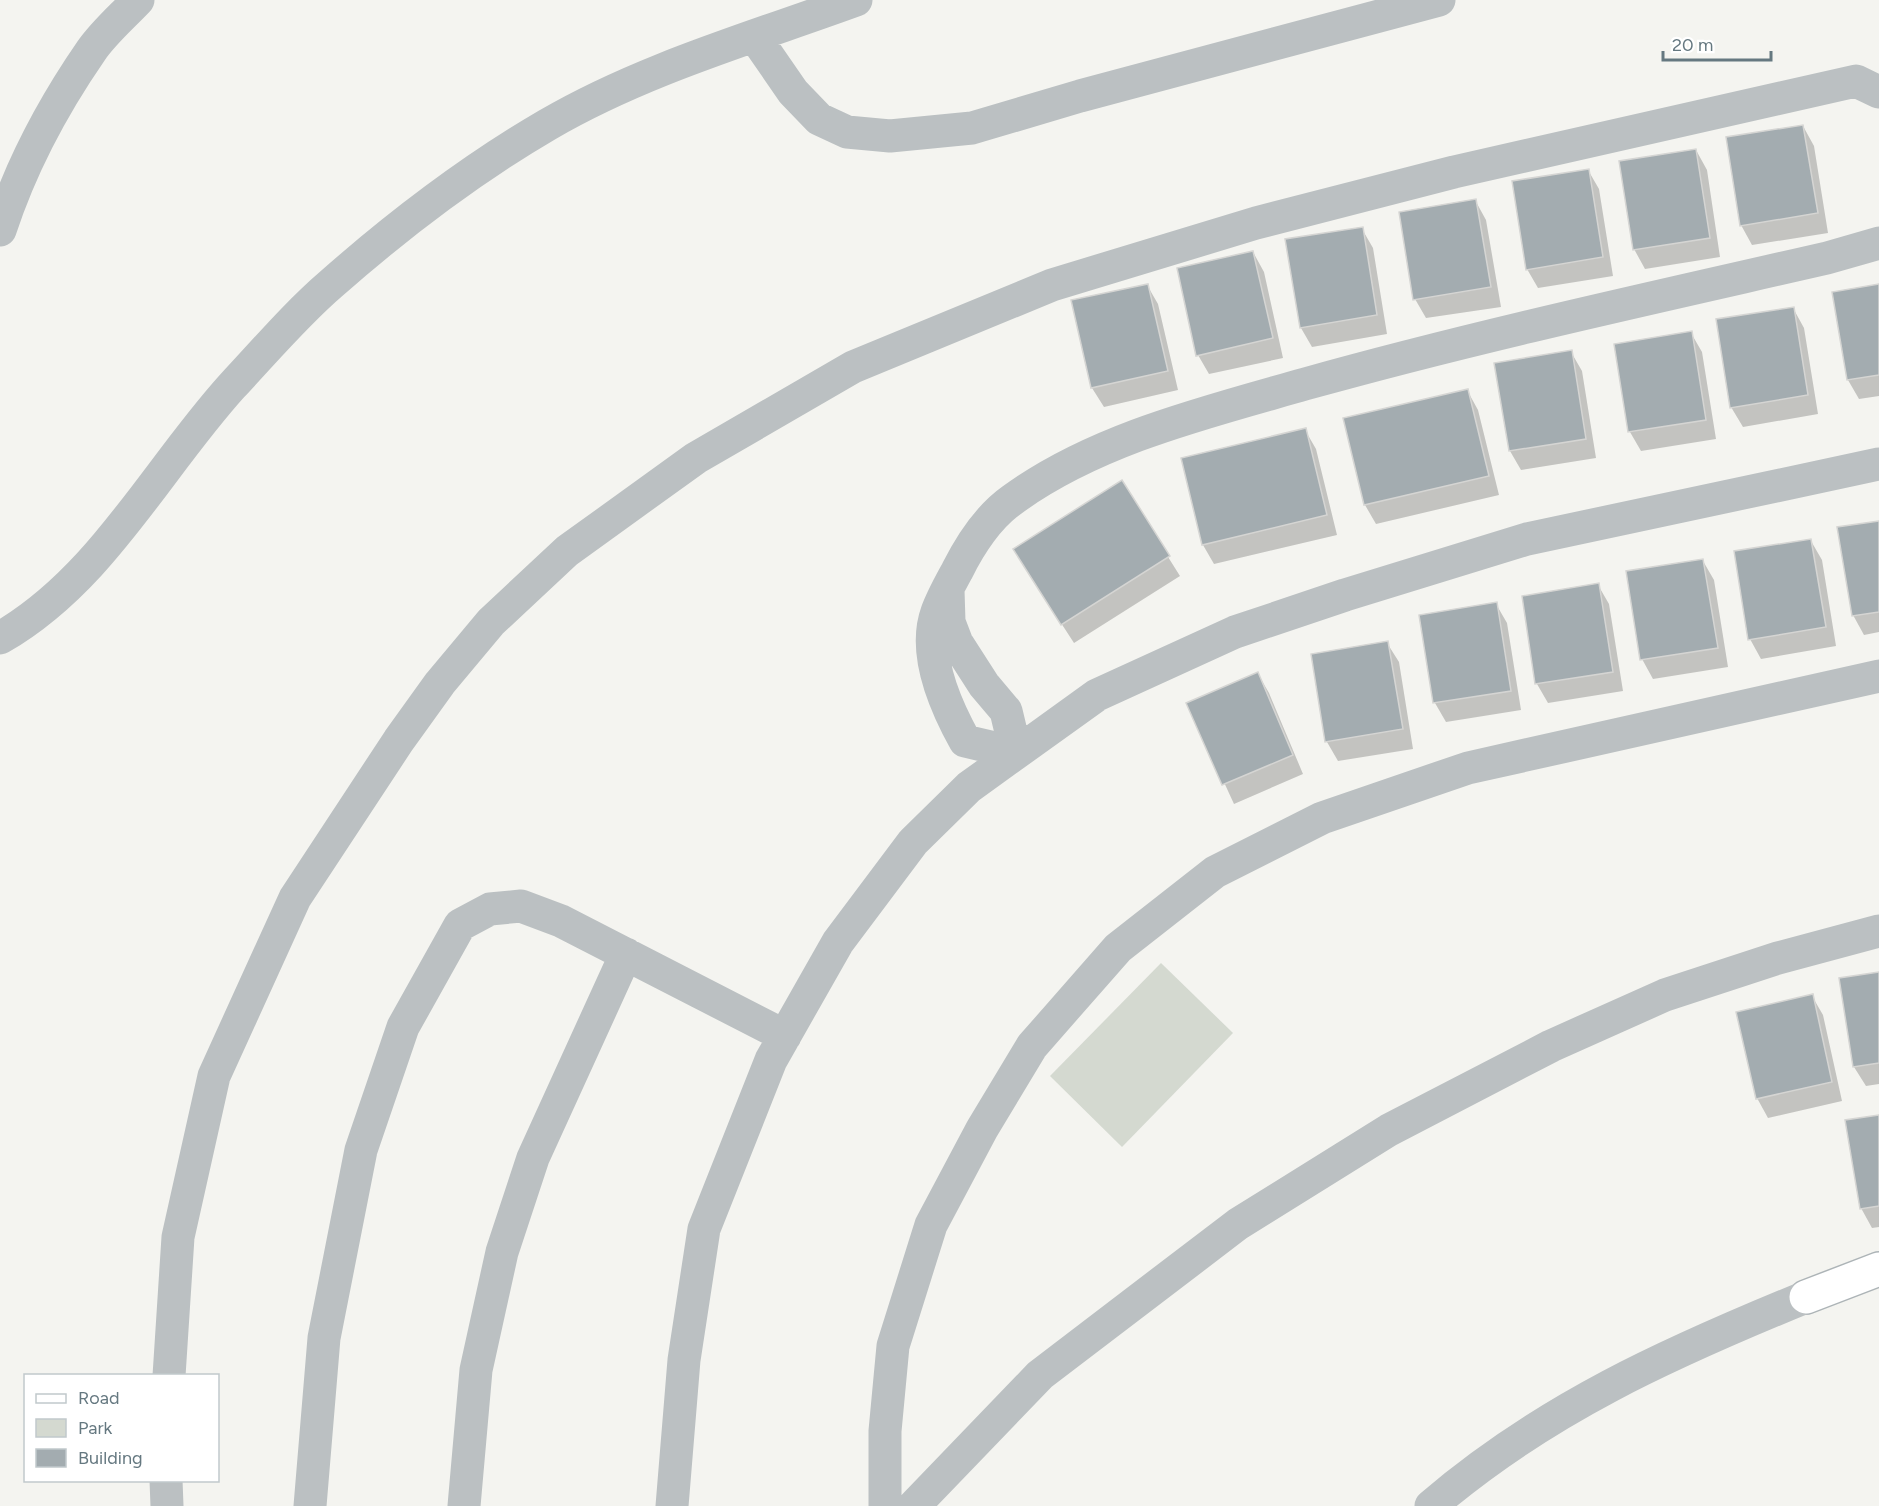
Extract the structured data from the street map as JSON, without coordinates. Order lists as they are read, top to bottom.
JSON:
{
  "legend": ["Road", "Park", "Building"],
  "scale_bar": "20 m"
}
